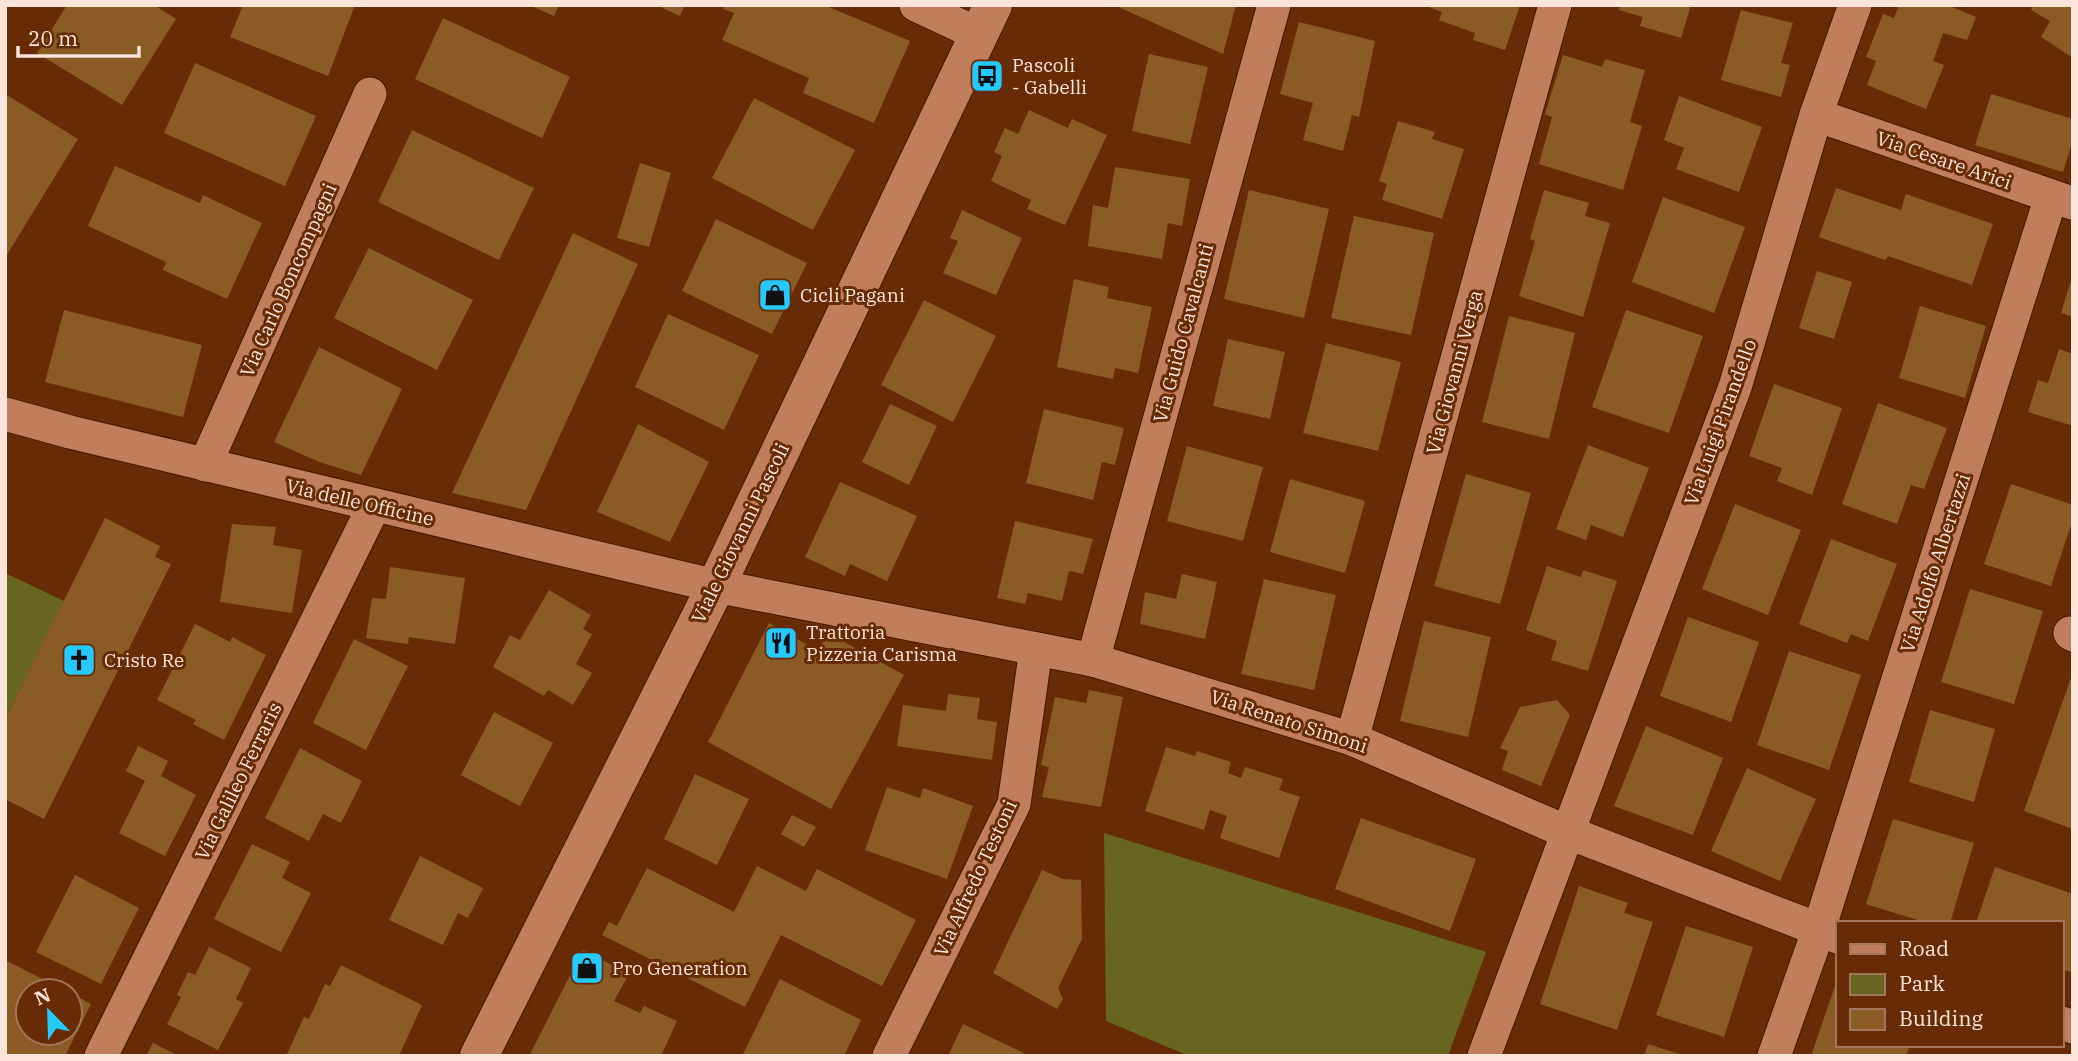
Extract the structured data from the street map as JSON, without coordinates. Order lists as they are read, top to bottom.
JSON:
{
  "streets": {
    "street": [
      "Via Cesare Arici",
      "Via Carlo Boncompagni",
      "Via Guido Cavalcanti",
      "Via Giovanni Verga",
      "Via Luigi Pirandello",
      "Via delle Officine",
      "Viale Giovanni Pascoli",
      "Via Adolfo Albertazzi",
      "Via Renato Simoni",
      "Via Galileo Ferraris",
      "Via Alfredo Testoni"
    ]
  },
  "crossings": [
    ["Via Cesare Arici", "Via Luigi Pirandello"],
    ["Via Cesare Arici", "Via Adolfo Albertazzi"],
    ["Via Carlo Boncompagni", "Via delle Officine"],
    ["Via Guido Cavalcanti", "Via Renato Simoni"],
    ["Via Giovanni Verga", "Via Renato Simoni"],
    ["Via Luigi Pirandello", "Via Renato Simoni"],
    ["Via delle Officine", "Viale Giovanni Pascoli"],
    ["Via delle Officine", "Via Renato Simoni"],
    ["Via delle Officine", "Via Galileo Ferraris"],
    ["Viale Giovanni Pascoli", "Via Renato Simoni"],
    ["Via Adolfo Albertazzi", "Via Renato Simoni"],
    ["Via Renato Simoni", "Via Alfredo Testoni"]
  ],
  "places": {
    "bus stop": ["Pascoli - Gabelli"],
    "shop": ["Cicli Pagani", "Pro Generation"],
    "restaurant": ["Trattoria Pizzeria Carisma"],
    "church": ["Cristo Re"]
  },
  "legend": ["Road", "Park", "Building"],
  "scale_bar": "20 m",
  "north": "top left"
}
